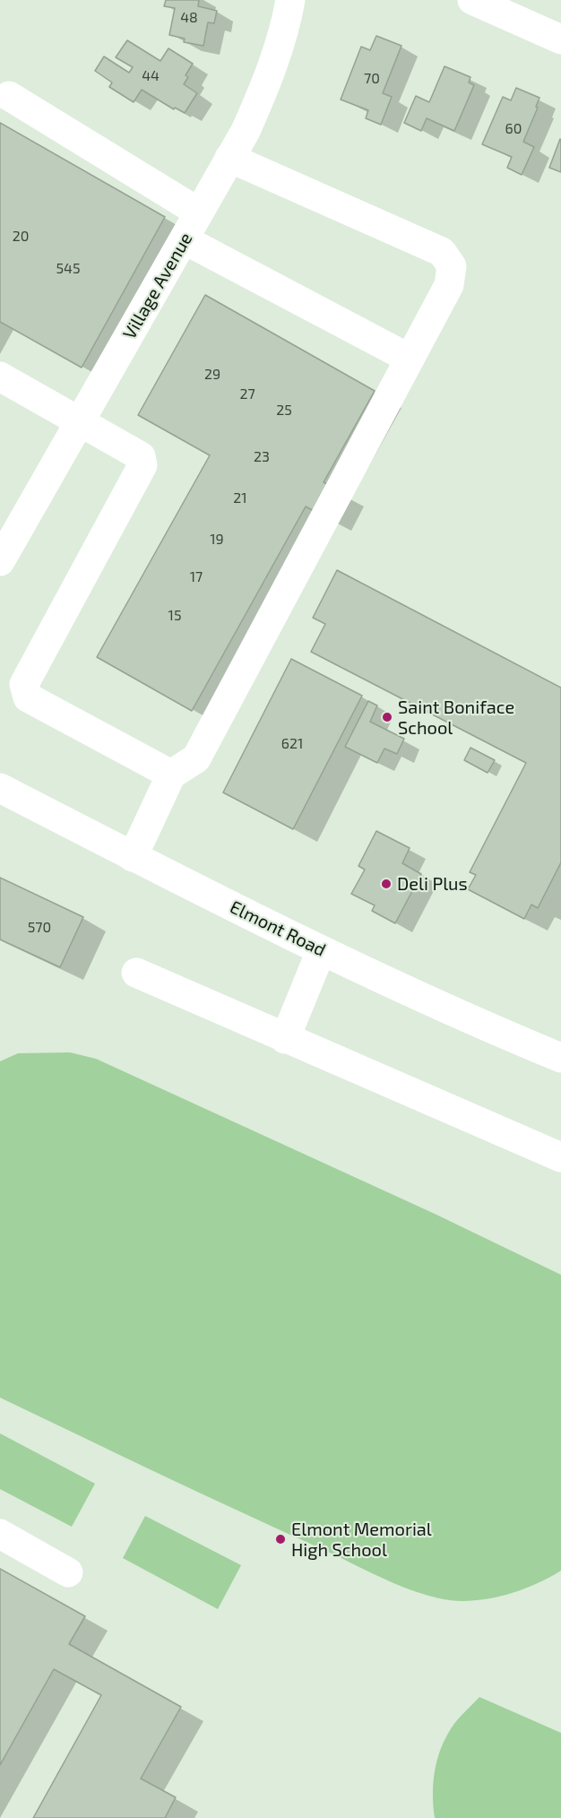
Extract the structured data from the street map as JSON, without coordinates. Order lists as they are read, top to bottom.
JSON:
{
  "streets": {
    "street": ["Village Avenue", "Elmont Road"]
  },
  "places": ["Saint Boniface School", "Deli Plus", "Elmont Memorial High School"],
  "house_numbers": [
    "48",
    "44",
    "70",
    "60",
    "20",
    "545",
    "29",
    "27",
    "25",
    "23",
    "21",
    "19",
    "17",
    "15",
    "621",
    "570"
  ]
}
